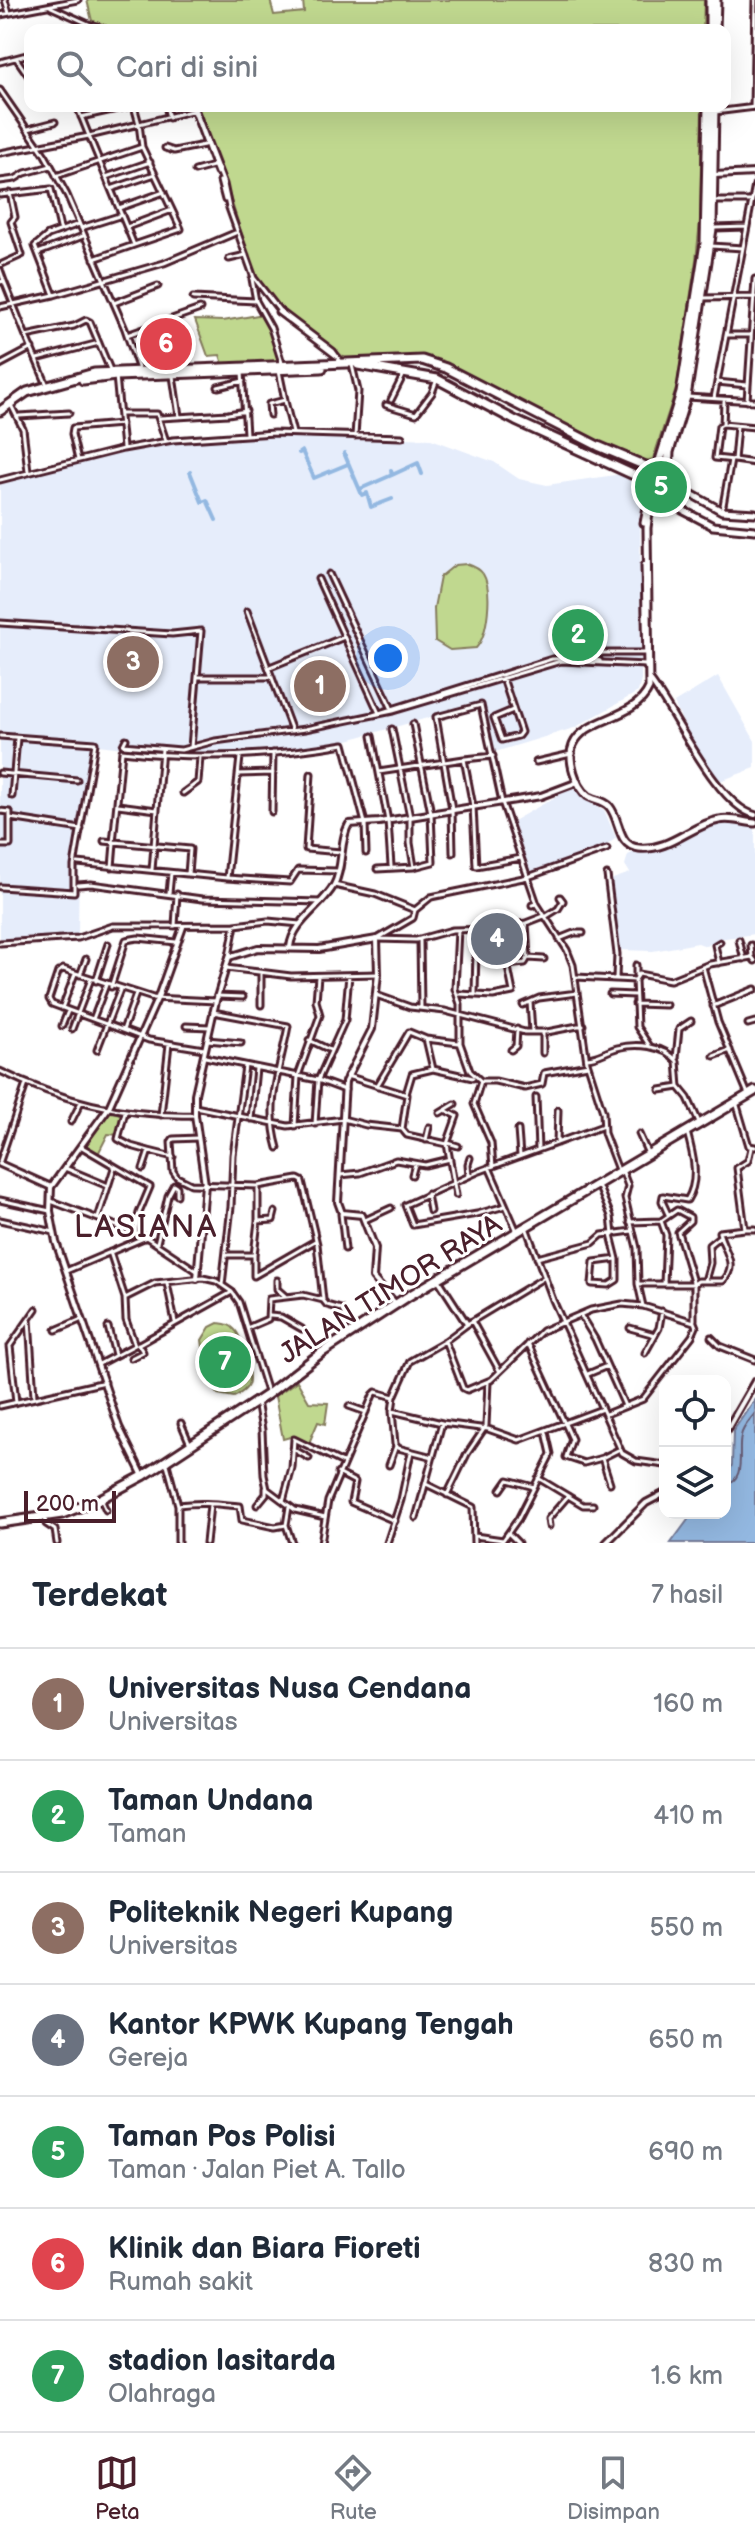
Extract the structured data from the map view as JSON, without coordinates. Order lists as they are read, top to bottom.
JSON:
{
  "streets": {
    "highway": ["JALAN TIMOR RAYA"]
  },
  "districts": ["LASIANA"],
  "scale_bar": "200 m",
  "page": {
    "search": "Cari di sini",
    "pins": [
      "6",
      "5",
      "2",
      "3",
      "1",
      "4",
      "7"
    ],
    "scale": "200 m",
    "heading": ["Terdekat", "7 hasil"],
    "list": [
      {
        "mark": "1",
        "name": "Universitas Nusa Cendana",
        "note": "Universitas",
        "value": "160 m"
      },
      {
        "mark": "2",
        "name": "Taman Undana",
        "note": "Taman",
        "value": "410 m"
      },
      {
        "mark": "3",
        "name": "Politeknik Negeri Kupang",
        "note": "Universitas",
        "value": "550 m"
      },
      {
        "mark": "4",
        "name": "Kantor KPWK Kupang Tengah",
        "note": "Gereja",
        "value": "650 m"
      },
      {
        "mark": "5",
        "name": "Taman Pos Polisi",
        "note": "Taman · Jalan Piet A. Tallo",
        "value": "690 m"
      },
      {
        "mark": "6",
        "name": "Klinik dan Biara Fioreti",
        "note": "Rumah sakit",
        "value": "830 m"
      },
      {
        "mark": "7",
        "name": "stadion lasitarda",
        "note": "Olahraga",
        "value": "1.6 km"
      }
    ],
    "nav": ["Peta", "Rute", "Disimpan"]
  }
}
